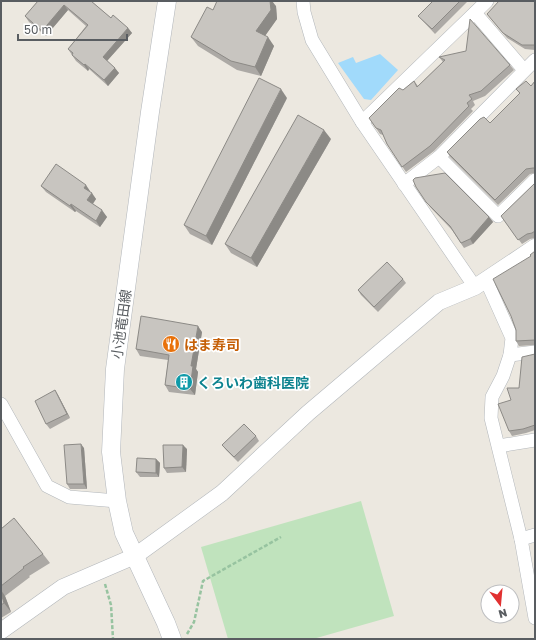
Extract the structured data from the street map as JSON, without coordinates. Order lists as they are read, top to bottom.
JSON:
{
  "streets": {
    "main road": ["小池竜田線"]
  },
  "places": {
    "restaurant": ["はま寿司"],
    "building": ["くろいわ歯科医院"]
  },
  "scale_bar": "50 m",
  "north": "bottom"
}
